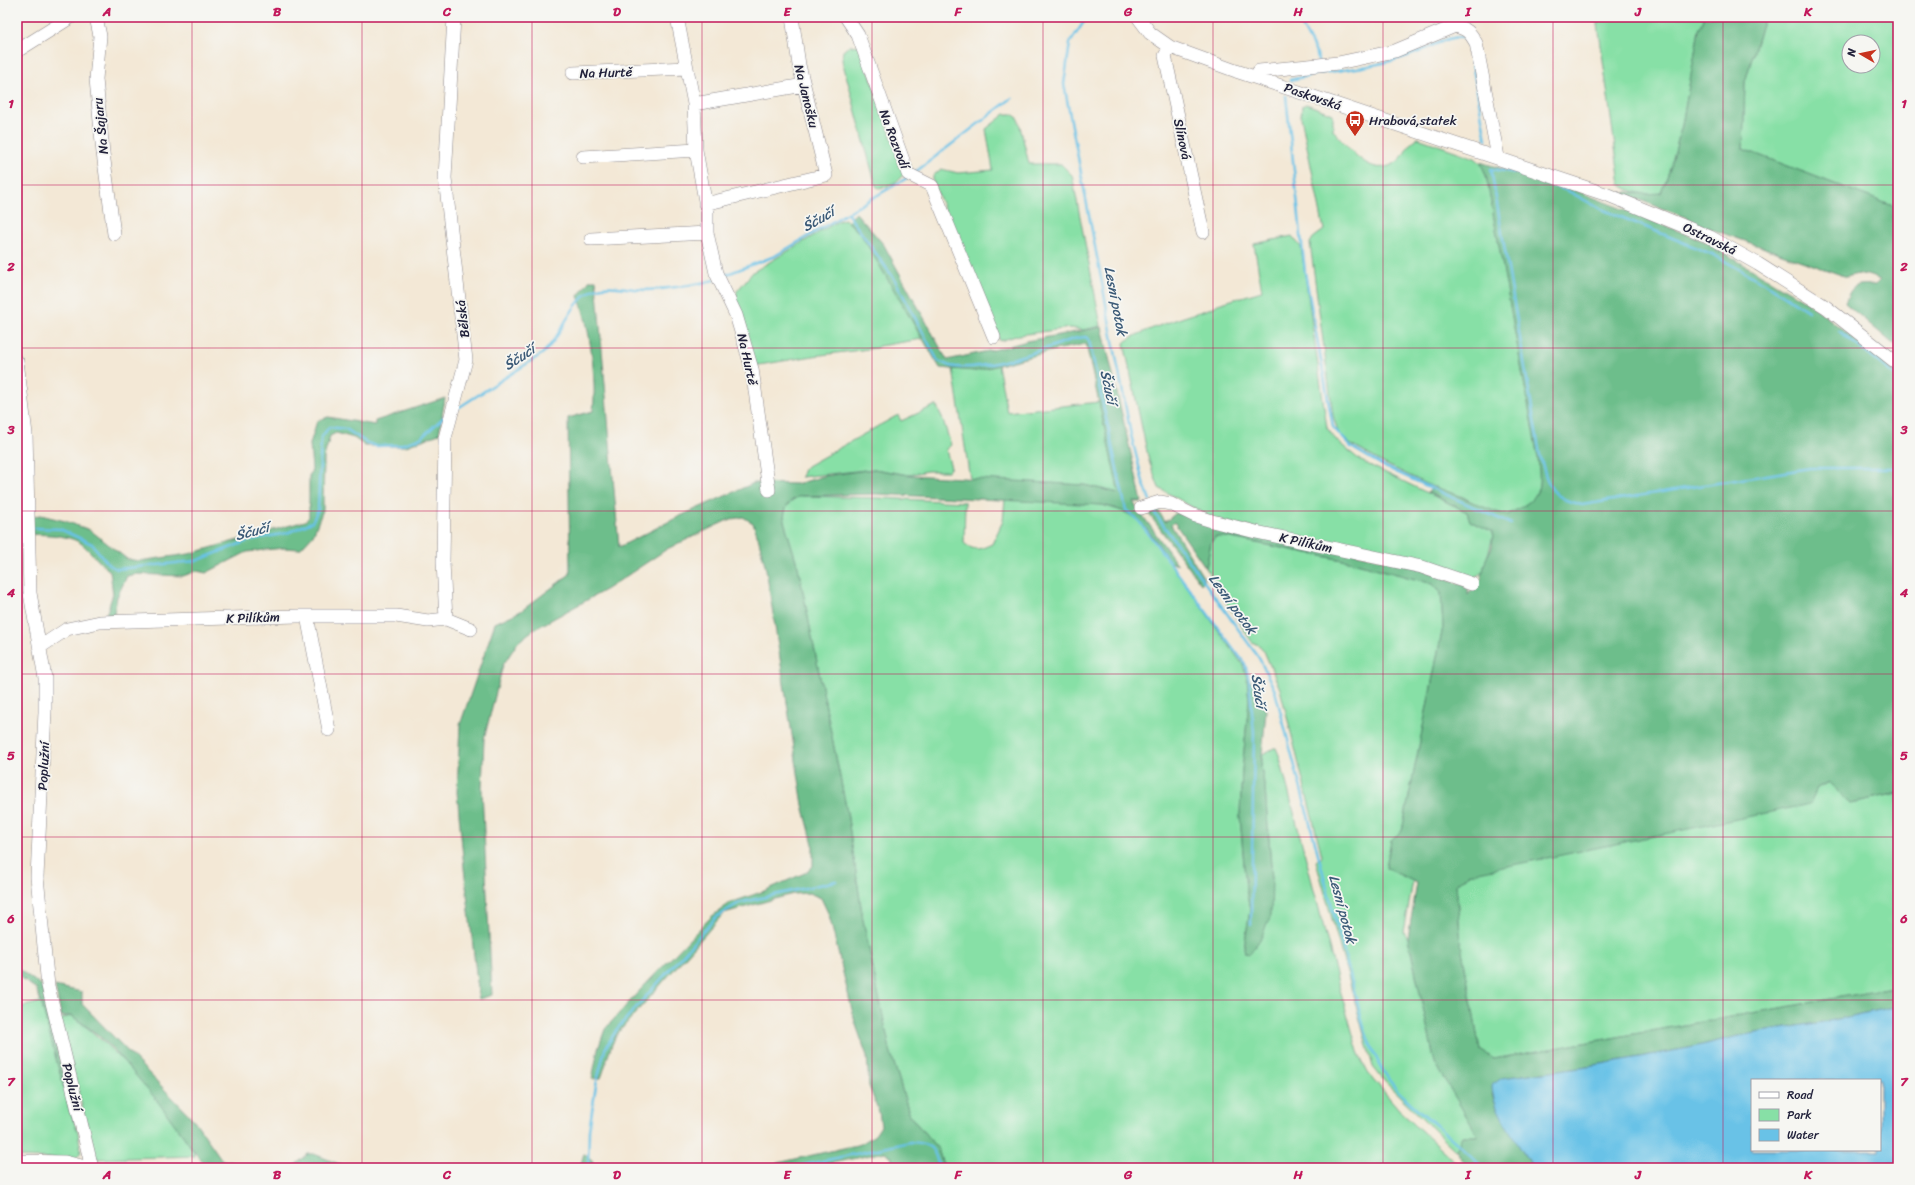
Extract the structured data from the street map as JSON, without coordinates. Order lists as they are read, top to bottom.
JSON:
{
  "streets": {
    "street": [
      "Na Hurtě",
      "Na Janošku",
      "Paskovská",
      "Na Šajaru",
      "Na Rozvodí",
      "Slínová",
      "Ostravská",
      "Bělská",
      "K Pilíkům",
      "Poplužní"
    ]
  },
  "crossings": [
    ["Na Hurtě", "Na Janošku"],
    ["Paskovská", "Slínová"],
    ["Paskovská", "Ostravská"],
    ["Bělská", "K Pilíkům"],
    ["K Pilíkům", "Poplužní"]
  ],
  "water": ["Ščučí", "Lesní potok"],
  "places": {
    "bus stop": ["Hrabová,statek"]
  },
  "legend": ["Road", "Park", "Water"],
  "north": "left",
  "grid": {
    "columns": [
      "A",
      "B",
      "C",
      "D",
      "E",
      "F",
      "G",
      "H",
      "I",
      "J",
      "K"
    ],
    "rows": [
      "1",
      "2",
      "3",
      "4",
      "5",
      "6",
      "7"
    ]
  }
}
